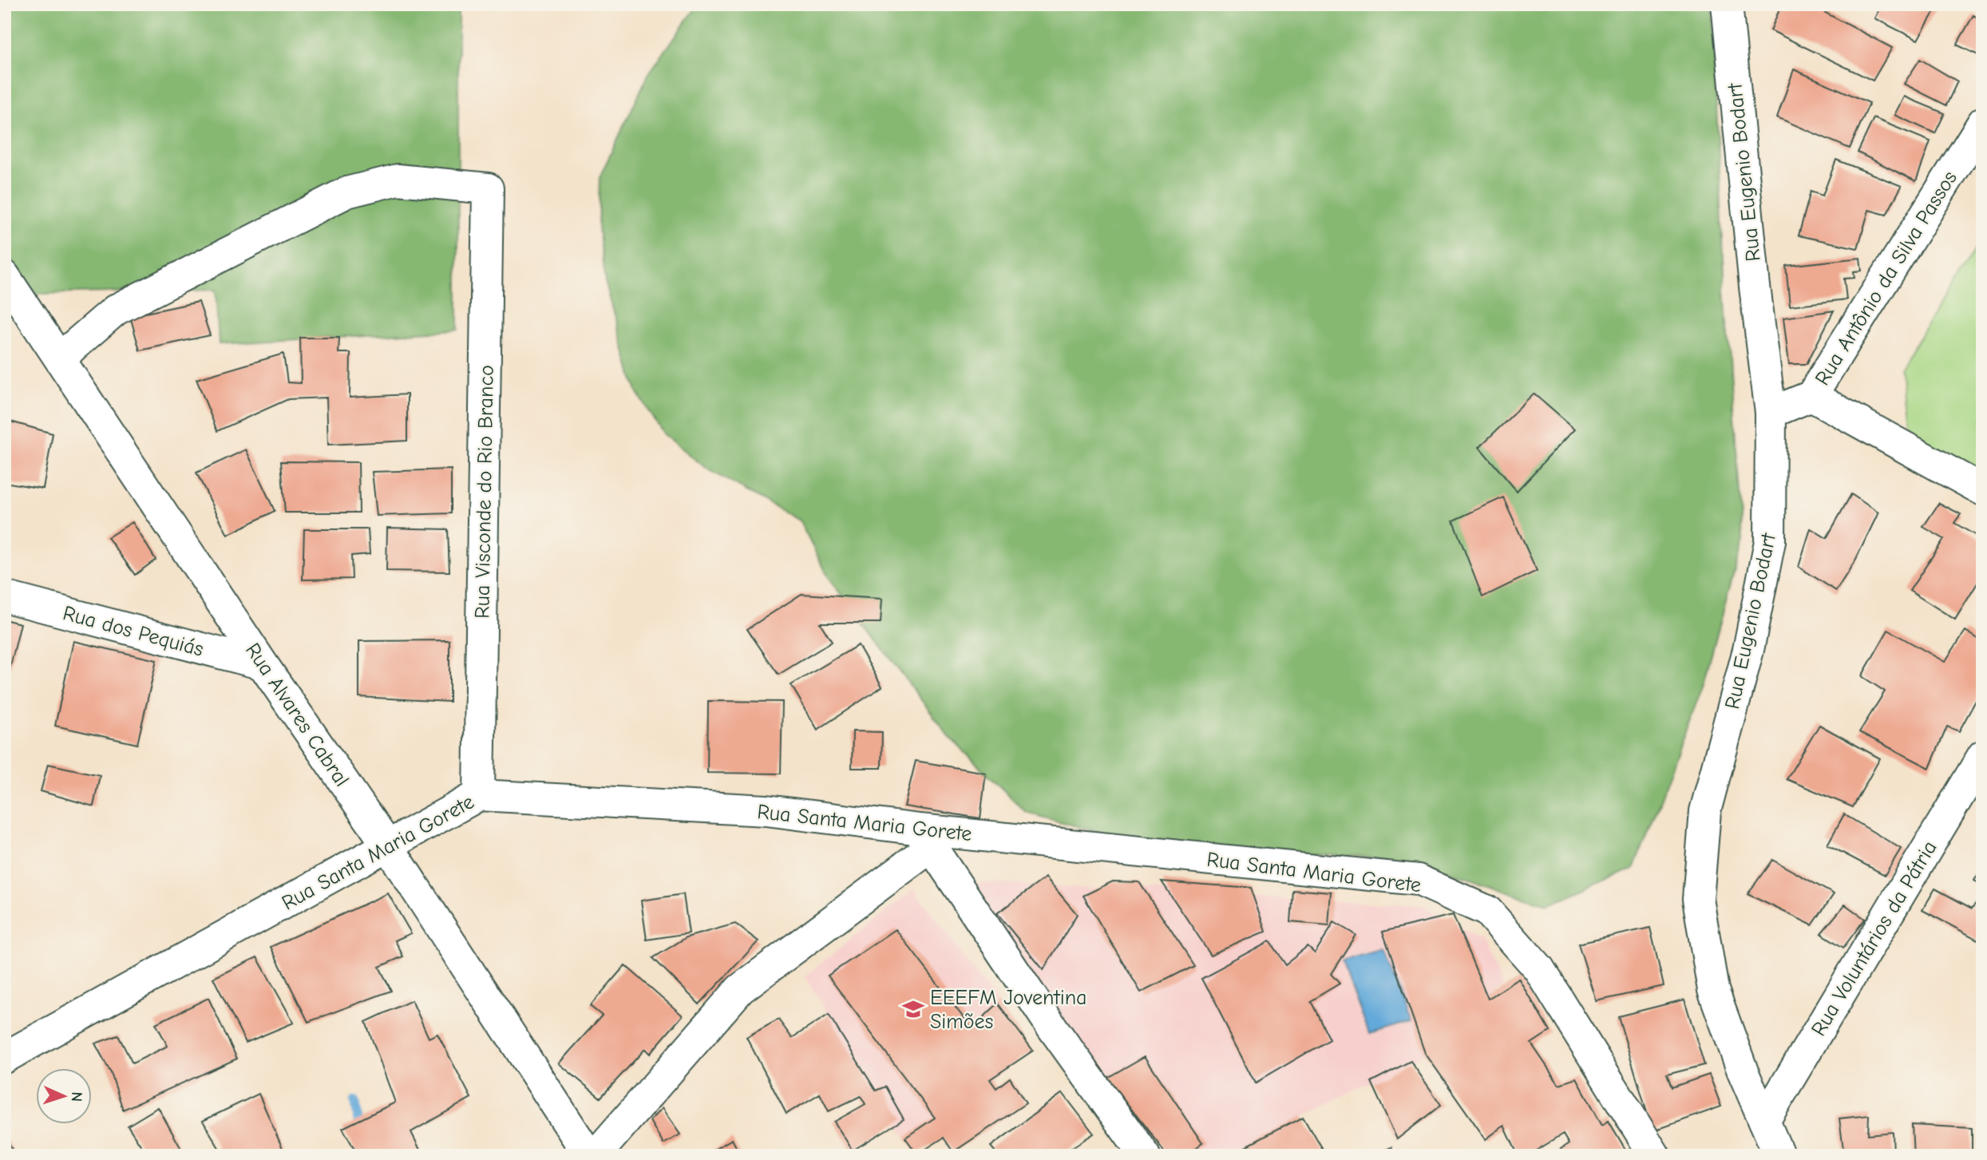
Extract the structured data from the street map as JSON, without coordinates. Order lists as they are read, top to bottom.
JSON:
{
  "streets": {
    "street": [
      "Rua Eugenio Bodart",
      "Rua Antônio da Silva Passos",
      "Rua Visconde do Rio Branco",
      "Rua dos Pequiás",
      "Rua Alvares Cabral",
      "Rua Santa Maria Gorete",
      "Rua Voluntários da Pátria"
    ]
  },
  "crossings": [
    ["Rua Eugenio Bodart", "Rua Antônio da Silva Passos"],
    ["Rua Eugenio Bodart", "Rua Voluntários da Pátria"],
    ["Rua Visconde do Rio Branco", "Rua Alvares Cabral"],
    ["Rua Visconde do Rio Branco", "Rua Santa Maria Gorete"],
    ["Rua dos Pequiás", "Rua Alvares Cabral"],
    ["Rua Alvares Cabral", "Rua Santa Maria Gorete"]
  ],
  "places": {
    "school or university": ["EEEFM Joventina Simões"]
  },
  "north": "right"
}
